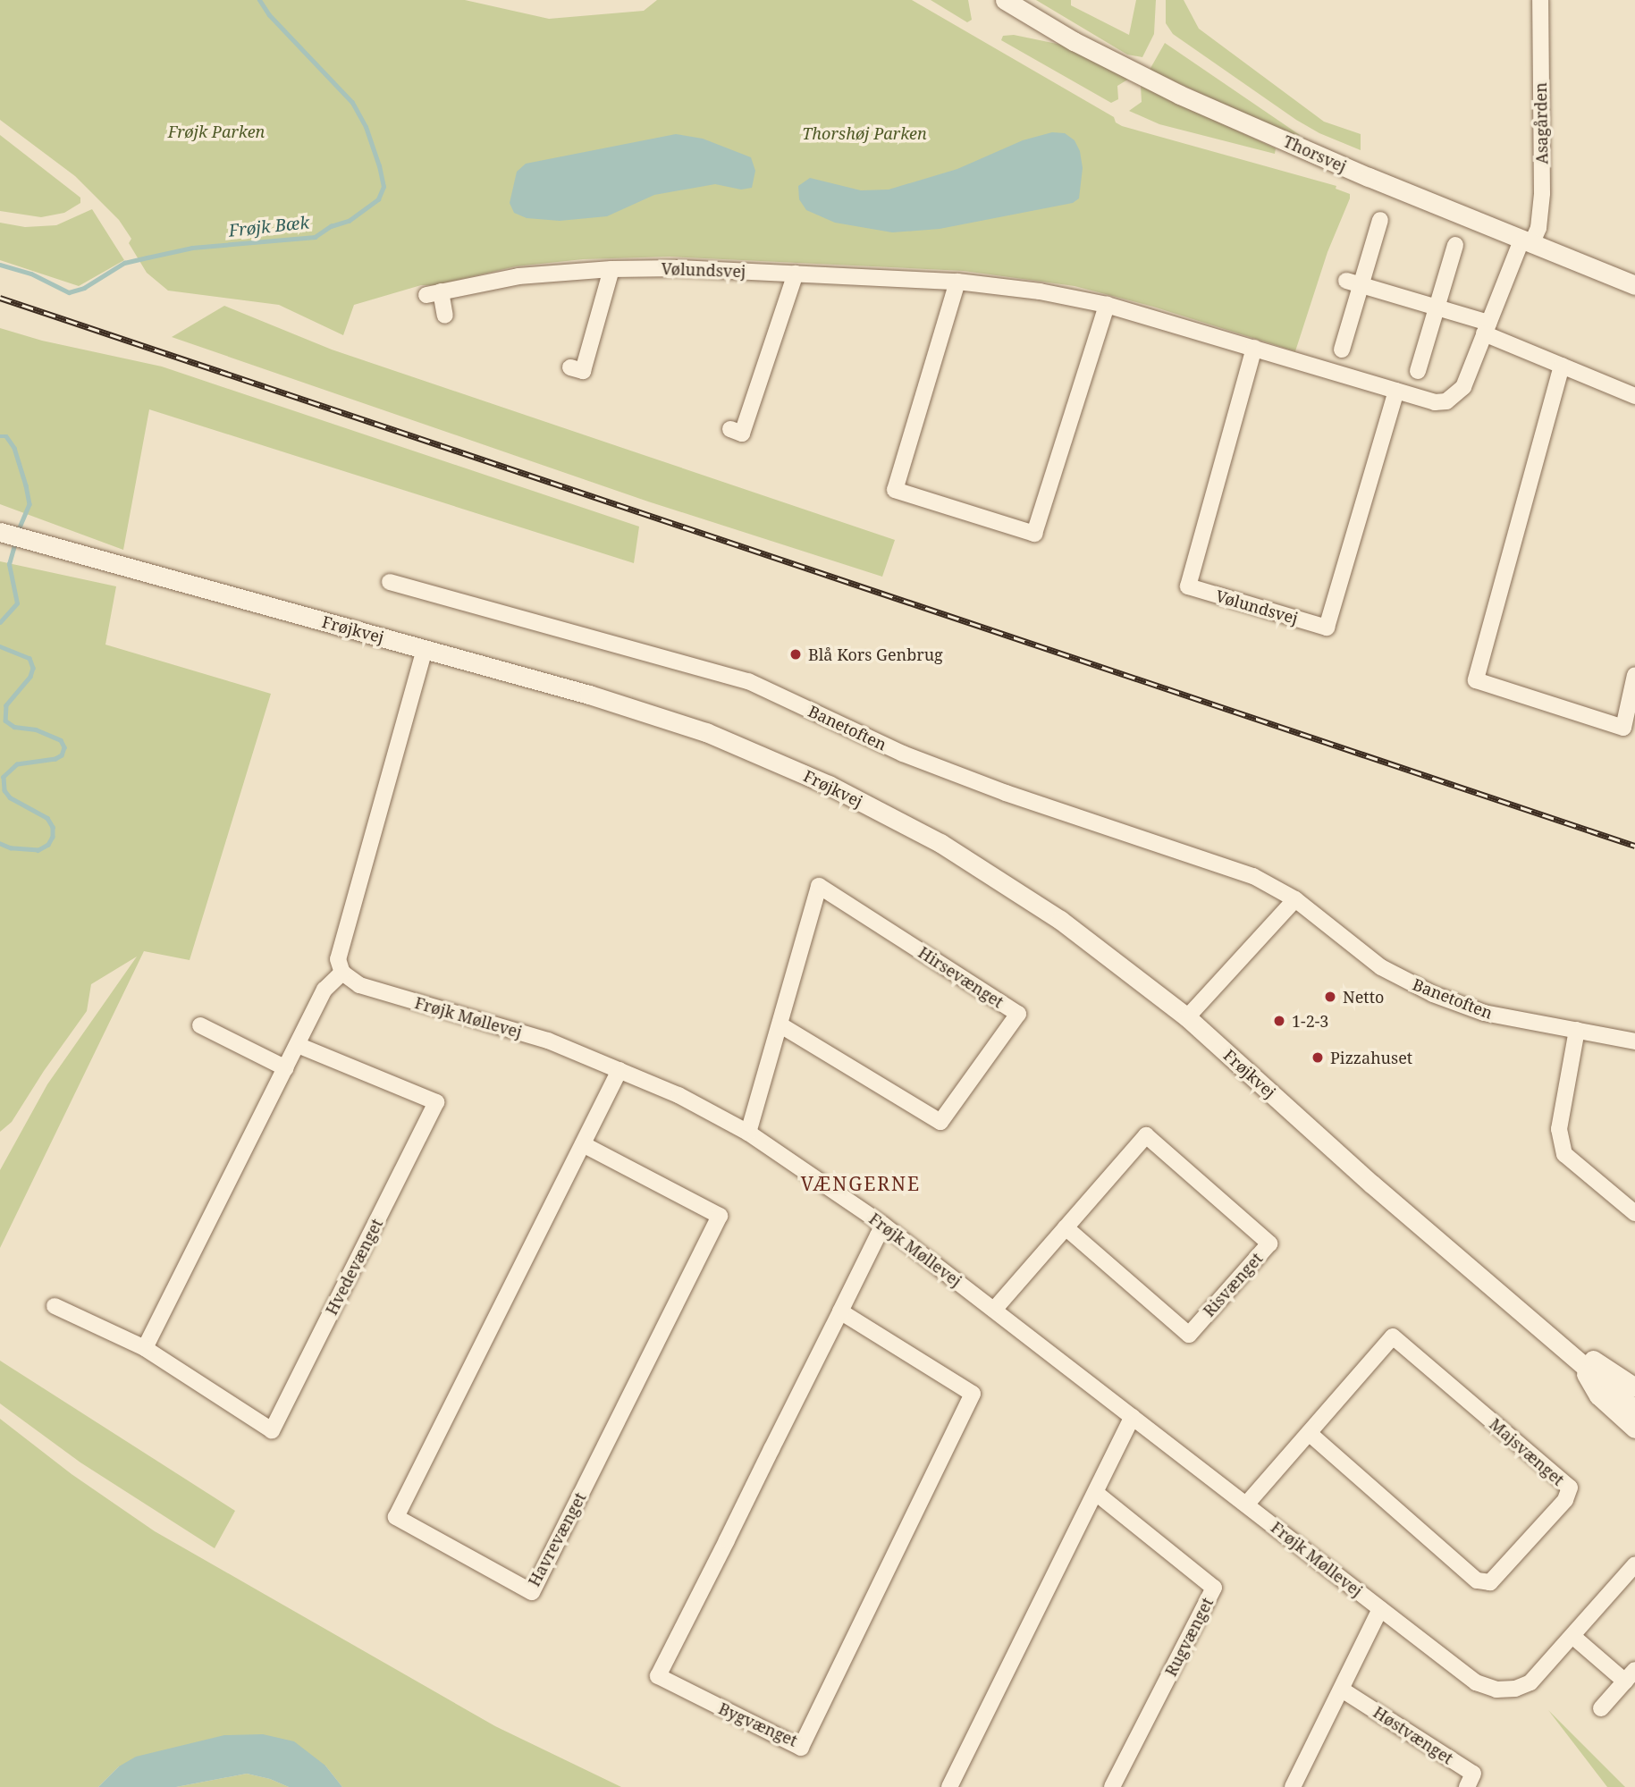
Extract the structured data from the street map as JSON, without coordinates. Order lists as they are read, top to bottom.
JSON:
{
  "streets": {
    "street": [
      "Asagården",
      "Thorsvej",
      "Vølundsvej",
      "Frøjkvej",
      "Banetoften",
      "Hirsevænget",
      "Frøjk Møllevej",
      "Hvedevænget",
      "Risvænget",
      "Majsvænget",
      "Havrevænget",
      "Rugvænget",
      "Bygvænget",
      "Høstvænget"
    ]
  },
  "crossings": [
    ["Asagården", "Thorsvej"],
    ["Asagården", "Vølundsvej"],
    ["Thorsvej", "Vølundsvej"],
    ["Hirsevænget", "Frøjk Møllevej"],
    ["Frøjk Møllevej", "Risvænget"],
    ["Frøjk Møllevej", "Majsvænget"],
    ["Frøjk Møllevej", "Havrevænget"],
    ["Frøjk Møllevej", "Bygvænget"]
  ],
  "districts": ["VÆNGERNE"],
  "water": ["Frøjk Bæk"],
  "parks": ["Frøjk Parken", "Thorshøj Parken"],
  "places": [
    "Blå Kors Genbrug",
    "Netto",
    "1-2-3",
    "Pizzahuset"
  ]
}
